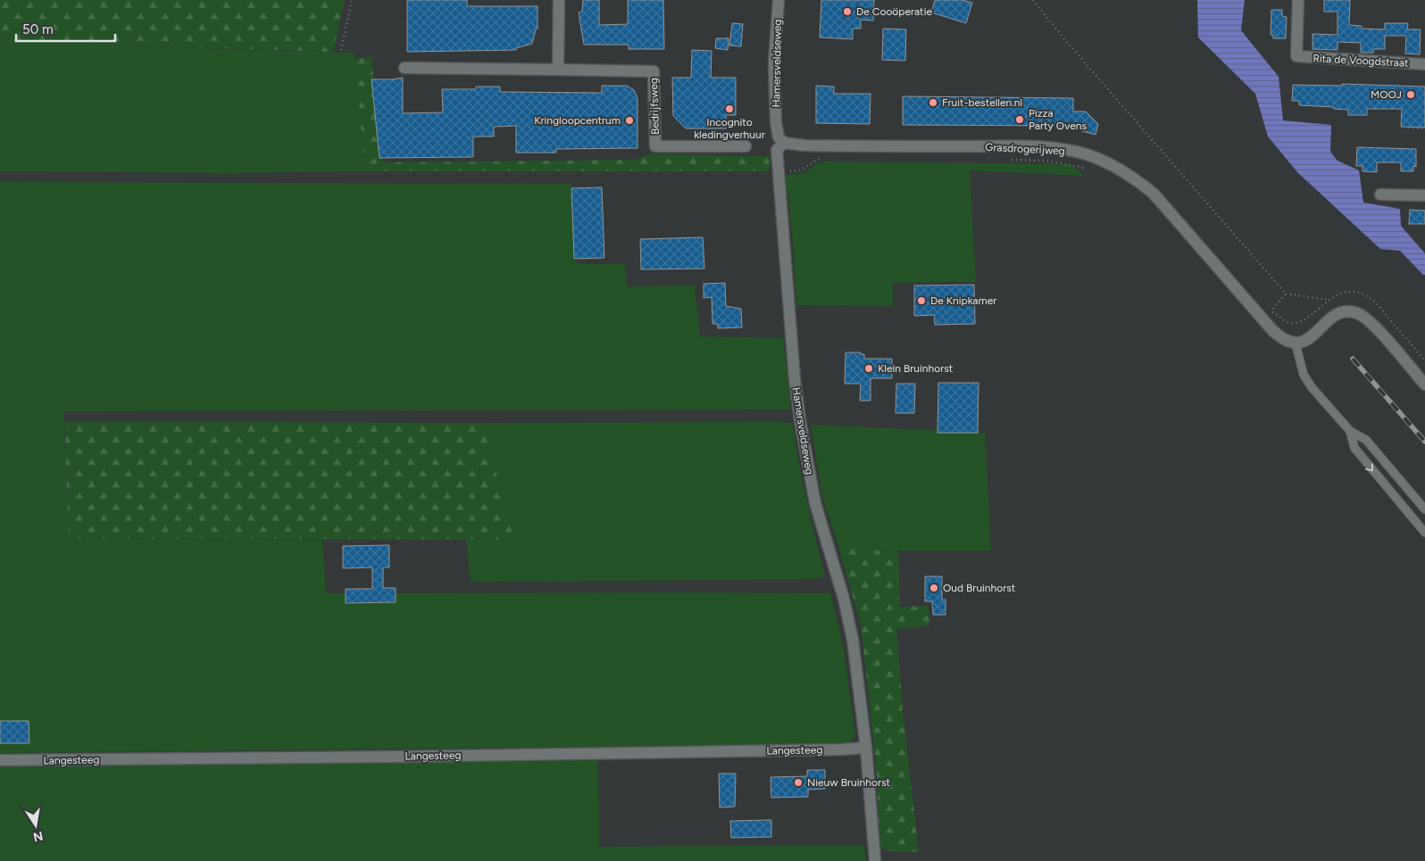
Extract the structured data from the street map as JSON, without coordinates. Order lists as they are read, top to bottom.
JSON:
{
  "streets": {
    "street": [
      "Rita de Voogdstraat",
      "Hamersveldseweg",
      "Bedrijfsweg",
      "Grasdrogerijweg",
      "Langesteeg"
    ]
  },
  "crossings": [
    ["Hamersveldseweg", "Grasdrogerijweg"],
    ["Hamersveldseweg", "Langesteeg"]
  ],
  "places": [
    "De Cooöperatie",
    "MOOJ",
    "Fruit-bestellen.nl",
    "Incognito kledingverhuur",
    "Pizza Party Ovens",
    "Kringloopcentrum",
    "De Knipkamer",
    "Klein Bruinhorst",
    "Oud Bruinhorst",
    "Nieuw Bruinhorst"
  ],
  "scale_bar": "50 m",
  "north": "bottom"
}
